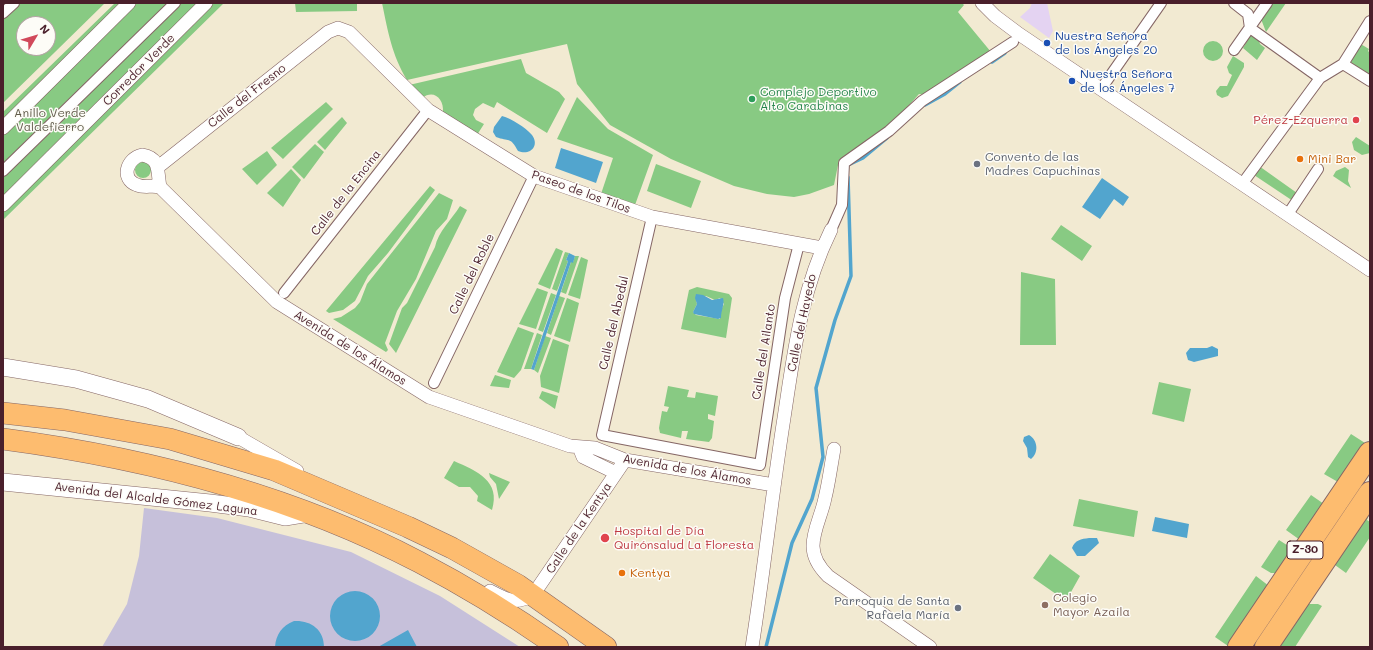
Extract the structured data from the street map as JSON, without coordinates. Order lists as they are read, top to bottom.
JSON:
{
  "streets": {
    "highway": ["Z-30"],
    "main road": ["Avenida del Alcalde Gómez Laguna"],
    "street": [
      "Corredor Verde",
      "Calle del Fresno",
      "Paseo de los Tilos",
      "Calle de la Encina",
      "Calle del Roble",
      "Calle del Abedul",
      "Calle del Hayedo",
      "Avenida de los Álamos",
      "Calle del Ailanto",
      "Calle de la Kentya"
    ]
  },
  "crossings": [
    ["Calle del Fresno", "Paseo de los Tilos"],
    ["Calle del Fresno", "Avenida de los Álamos"],
    ["Paseo de los Tilos", "Calle de la Encina"],
    ["Paseo de los Tilos", "Calle del Roble"],
    ["Paseo de los Tilos", "Calle del Abedul"],
    ["Paseo de los Tilos", "Calle del Hayedo"],
    ["Paseo de los Tilos", "Calle del Ailanto"],
    ["Calle del Abedul", "Calle del Ailanto"],
    ["Calle del Hayedo", "Avenida de los Álamos"],
    ["Avenida de los Álamos", "Calle de la Kentya"],
    ["Avenida del Alcalde Gómez Laguna", "Calle de la Kentya"]
  ],
  "parks": ["Anillo Verde Valdefierro"],
  "places": [
    "Nuestra Señora de los Ángeles 20",
    "Nuestra Señora de los Ángeles 7",
    "Complejo Deportivo Alto Carabinas",
    "Pérez-Ezquerra",
    "Mini Bar",
    "Convento de las Madres Capuchinas",
    "Hospital de Día Quirónsalud La Floresta",
    "Kentya",
    "Colegio Mayor Azaila",
    "Parroquia de Santa Rafaela María"
  ],
  "north": "top right"
}
